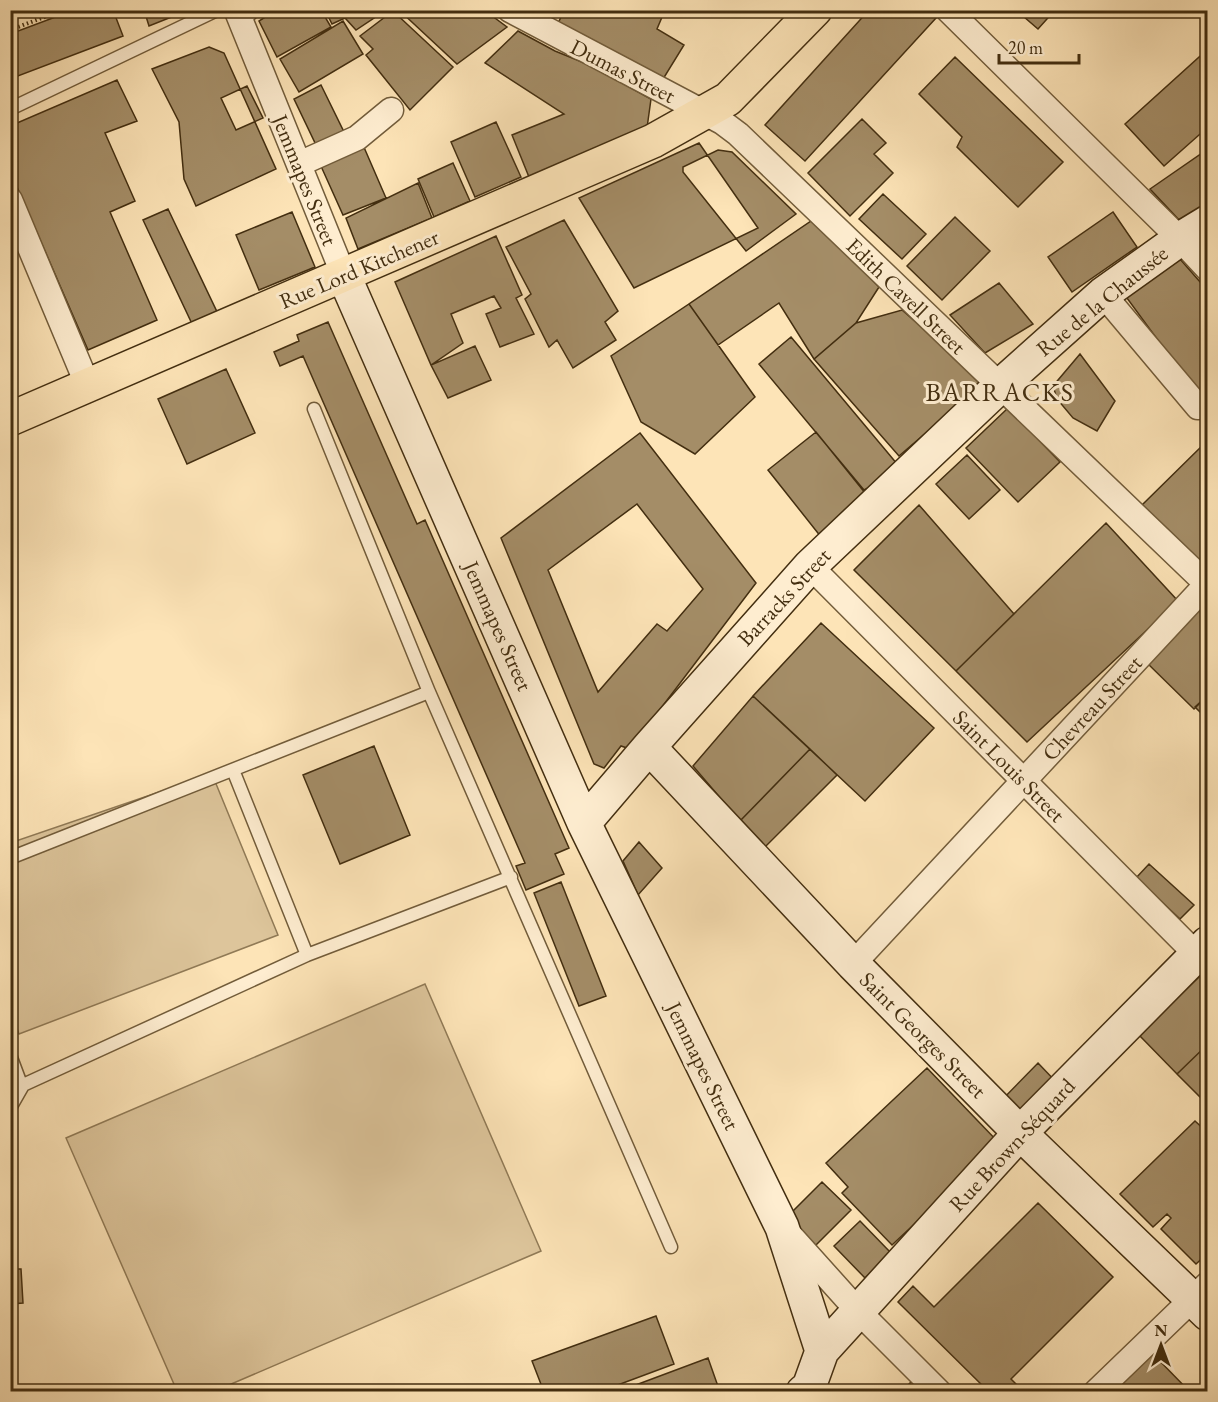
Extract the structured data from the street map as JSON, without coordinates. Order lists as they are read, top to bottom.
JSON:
{
  "streets": {
    "main road": ["Rue Lord Kitchener"],
    "street": [
      "Dumas Street",
      "Jemmapes Street",
      "Edith Cavell Street",
      "Rue de la Chaussée",
      "Barracks Street",
      "Chevreau Street",
      "Saint Louis Street",
      "Saint Georges Street",
      "Rue Brown-Séquard"
    ]
  },
  "crossings": [
    ["Dumas Street", "Rue Lord Kitchener"],
    ["Dumas Street", "Edith Cavell Street"],
    ["Jemmapes Street", "Rue Lord Kitchener"],
    ["Jemmapes Street", "Barracks Street"],
    ["Jemmapes Street", "Rue Brown-Séquard"],
    ["Rue Lord Kitchener", "Edith Cavell Street"],
    ["Edith Cavell Street", "Rue de la Chaussée"],
    ["Edith Cavell Street", "Barracks Street"],
    ["Edith Cavell Street", "Chevreau Street"],
    ["Rue de la Chaussée", "Barracks Street"],
    ["Barracks Street", "Saint Louis Street"],
    ["Barracks Street", "Saint Georges Street"],
    ["Chevreau Street", "Saint Louis Street"],
    ["Chevreau Street", "Saint Georges Street"],
    ["Saint Louis Street", "Rue Brown-Séquard"],
    ["Saint Georges Street", "Rue Brown-Séquard"]
  ],
  "districts": ["BARRACKS"],
  "scale_bar": "20 m",
  "north": "top"
}
